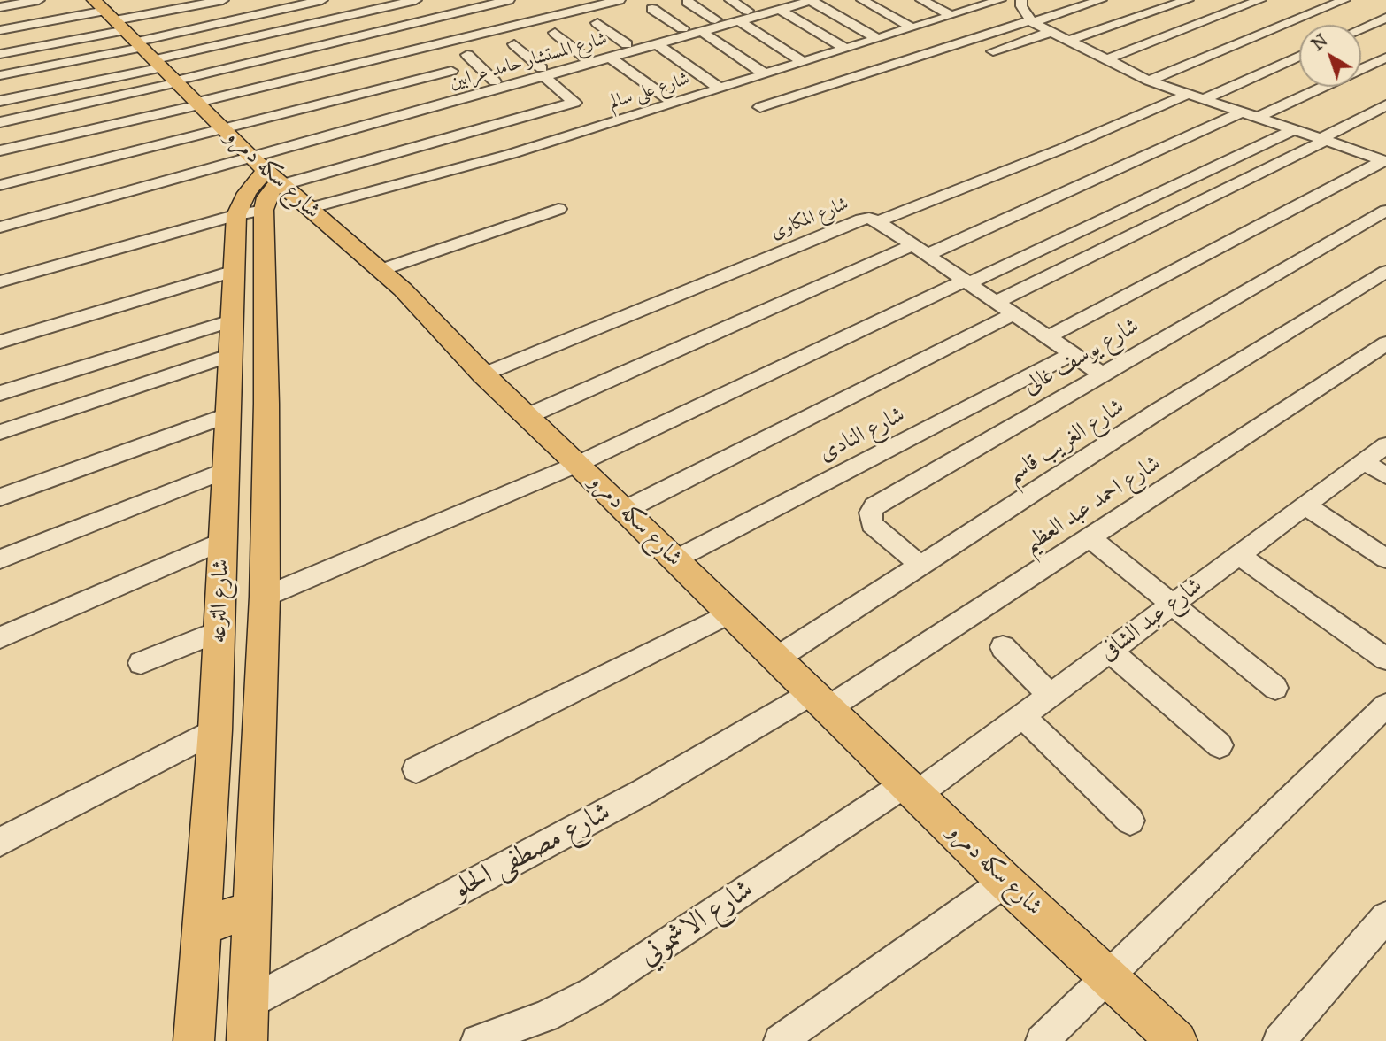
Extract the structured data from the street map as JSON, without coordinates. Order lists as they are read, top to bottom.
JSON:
{
  "streets": {
    "main road": ["شارع سكه دمرو", "شارع الترعه"],
    "street": [
      "شارع المستشار حامد عرابين",
      "شارع على سالم",
      "شارع المكاوى",
      "شارع يوسف غالى",
      "شارع النادى",
      "شارع الغريب قاسم",
      "شارع احمد عبد العظيم",
      "شارع عبد الشافى",
      "شارع مصطفى الحلو",
      "شارع الاشموني"
    ]
  },
  "crossings": [
    ["شارع المستشار حامد عرابين", "شارع سكه دمرو"],
    ["شارع المستشار حامد عرابين", "شارع الترعه"],
    ["شارع على سالم", "شارع سكه دمرو"],
    ["شارع سكه دمرو", "شارع المكاوى"],
    ["شارع سكه دمرو", "شارع النادى"],
    ["شارع سكه دمرو", "شارع الغريب قاسم"],
    ["شارع سكه دمرو", "شارع احمد عبد العظيم"],
    ["شارع سكه دمرو", "شارع الترعه"],
    ["شارع سكه دمرو", "شارع عبد الشافى"],
    ["شارع سكه دمرو", "شارع مصطفى الحلو"],
    ["شارع سكه دمرو", "شارع الاشموني"],
    ["شارع يوسف غالى", "شارع الغريب قاسم"],
    ["شارع احمد عبد العظيم", "شارع مصطفى الحلو"],
    ["شارع الترعه", "شارع مصطفى الحلو"],
    ["شارع عبد الشافى", "شارع الاشموني"]
  ],
  "north": "top left"
}
